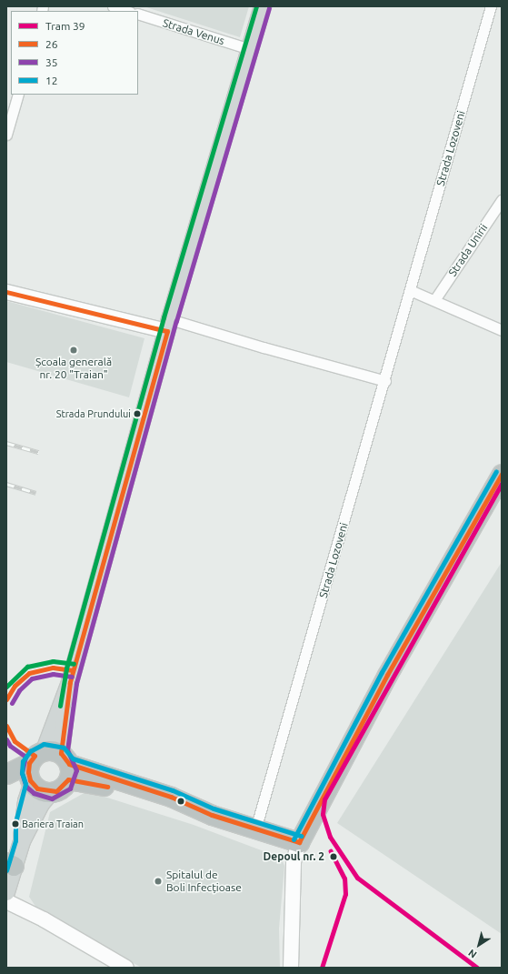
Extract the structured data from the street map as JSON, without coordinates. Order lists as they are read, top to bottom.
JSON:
{
  "streets": {
    "street": ["Strada Venus", "Strada Lozoveni", "Strada Unirii"]
  },
  "places": [
    "Școala generală nr. 20 \"Traian\"",
    "Strada Prundului",
    "Bariera Traian",
    "Depoul nr. 2",
    "Spitalul de Boli Infecțioase"
  ],
  "lines": [
    "transit line 35",
    "transit line 26",
    "transit line 12",
    "tram line 39"
  ],
  "legend": [
    "Tram 39",
    "26",
    "35",
    "12"
  ],
  "north": "bottom left"
}
